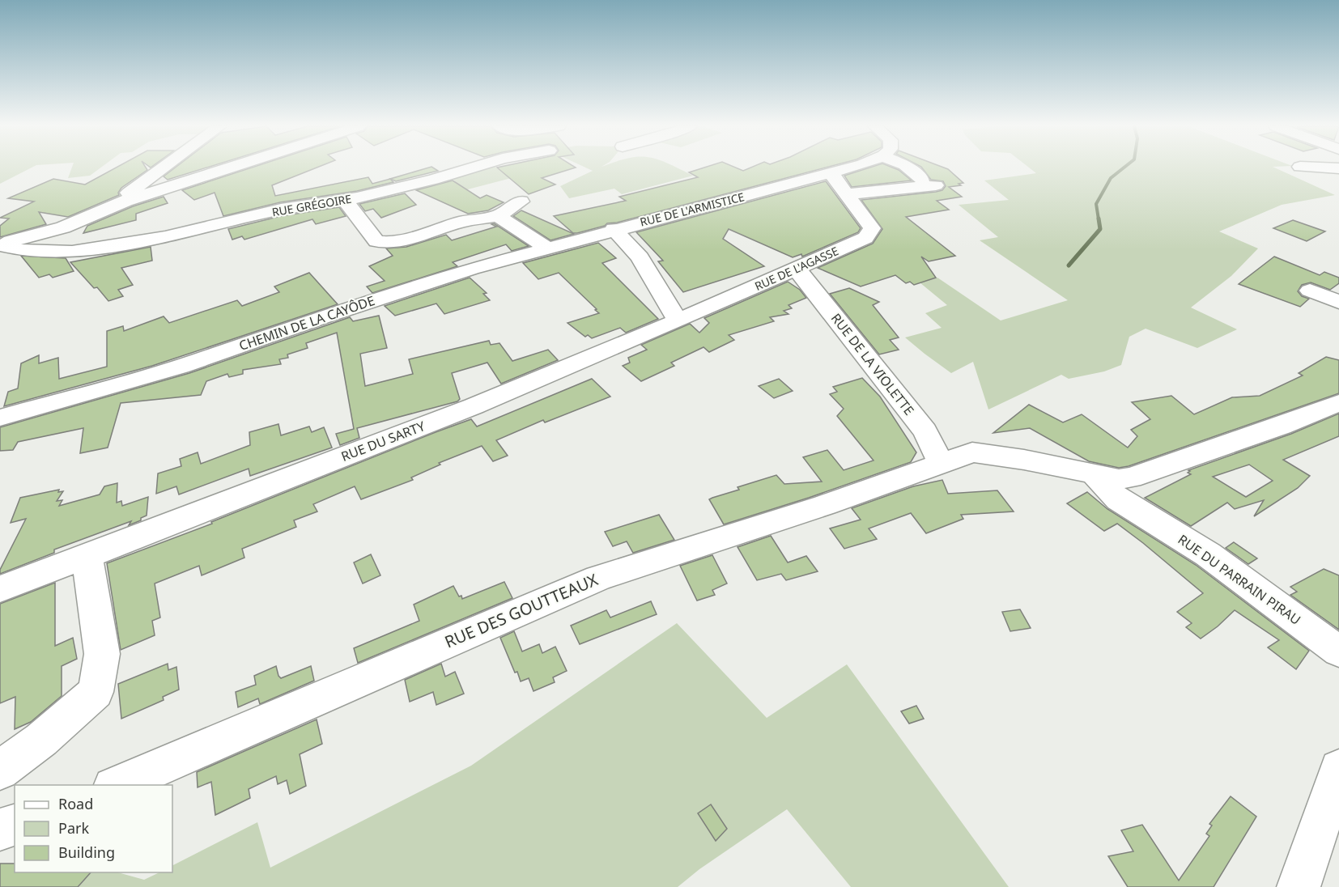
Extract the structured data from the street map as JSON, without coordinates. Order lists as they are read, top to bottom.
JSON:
{
  "streets": {
    "street": [
      "RUE GRÉGOIRE",
      "RUE DE L'ARMISTICE",
      "RUE DE L'AGASSE",
      "CHEMIN DE LA CAYÔDE",
      "RUE DE LA VIOLETTE",
      "RUE DU SARTY",
      "RUE DU PARRAIN PIRAU",
      "RUE DES GOUTTEAUX"
    ]
  },
  "crossings": [
    ["RUE DE L'ARMISTICE", "RUE DE L'AGASSE"],
    ["RUE DE L'ARMISTICE", "CHEMIN DE LA CAYÔDE"],
    ["RUE DE L'AGASSE", "RUE DE LA VIOLETTE"],
    ["RUE DE L'AGASSE", "RUE DU SARTY"],
    ["RUE DE LA VIOLETTE", "RUE DES GOUTTEAUX"],
    ["RUE DU PARRAIN PIRAU", "RUE DES GOUTTEAUX"]
  ],
  "legend": ["Road", "Park", "Building"]
}
